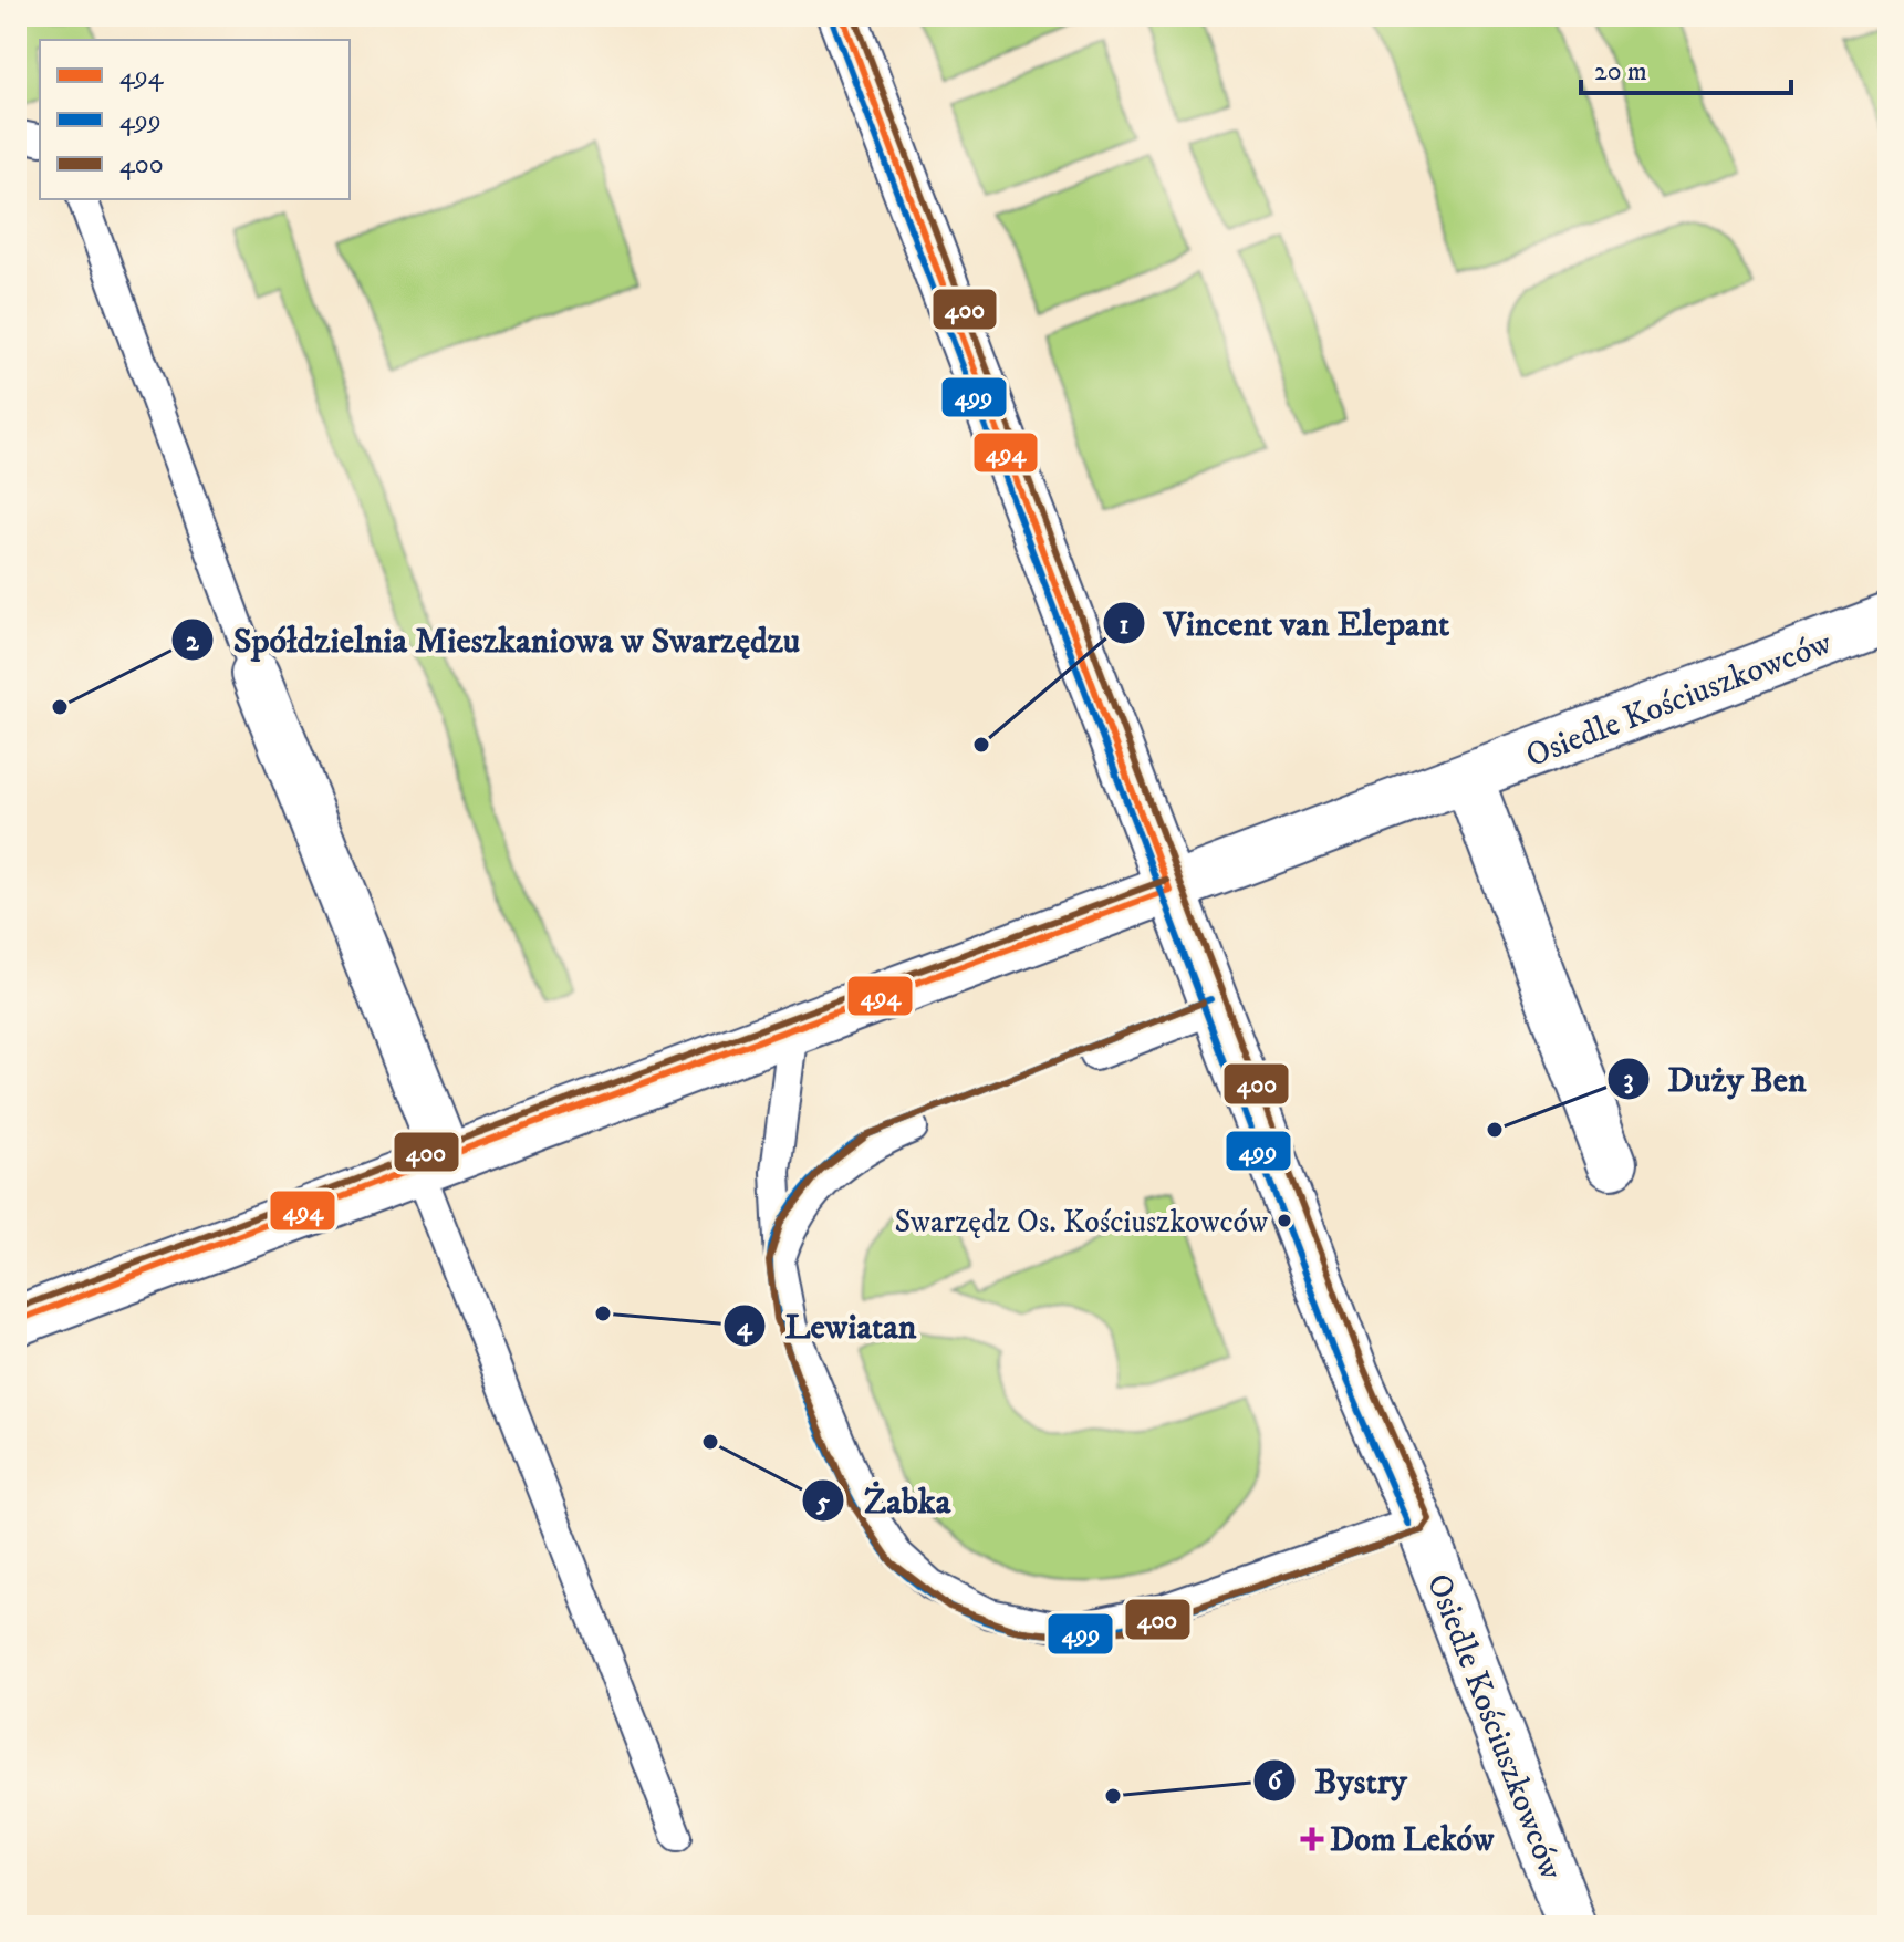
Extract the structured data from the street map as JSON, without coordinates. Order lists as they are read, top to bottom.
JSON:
{
  "streets": {
    "street": ["Osiedle Kościuszkowców"]
  },
  "places": {
    "other": [
      "Spółdzielnia Mieszkaniowa w Swarzędzu",
      "Vincent van Elepant",
      "Duży Ben",
      "Swarzędz Os. Kościuszkowców",
      "Lewiatan",
      "Żabka",
      "Bystry"
    ],
    "health": ["Dom Leków"]
  },
  "lines": ["transit line 494", "transit line 400", "transit line 499"],
  "legend": ["494", "499", "400"],
  "scale_bar": "20 m"
}
